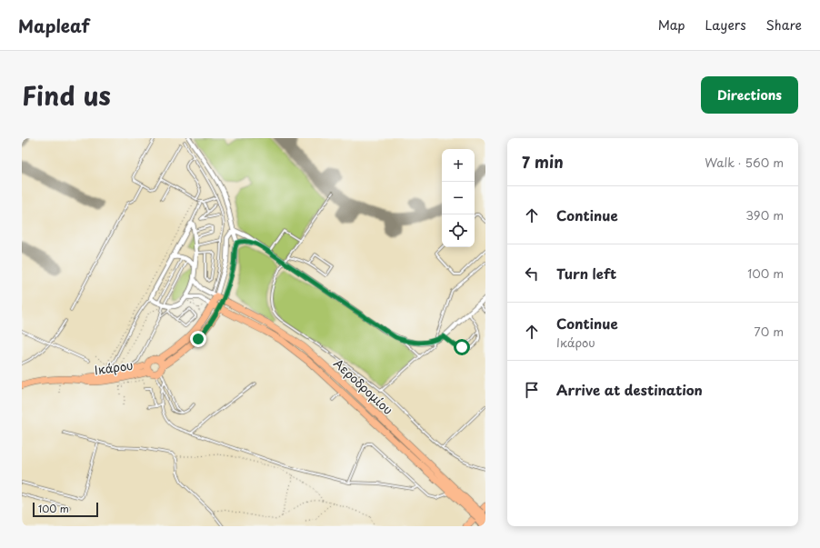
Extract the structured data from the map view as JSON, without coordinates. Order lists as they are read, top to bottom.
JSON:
{
  "streets": {
    "main road": ["Ικάρου", "Αεροδρομίου"]
  },
  "crossings": [
    ["Ικάρου", "Αεροδρομίου"]
  ],
  "scale_bar": "100 m",
  "page": {
    "header": "Mapleaf",
    "nav": ["Map", "Layers", "Share"],
    "title": "Find us",
    "buttons": "Directions",
    "heading": ["7 min", "Walk · 560 m"],
    "map_buttons": ["+", "−"],
    "list": [
      ["Continue", "390 m"],
      ["Turn left", "100 m"],
      ["Continue", "Ικάρου", "70 m"],
      "Arrive at destination"
    ],
    "scale": "100 m"
  }
}
